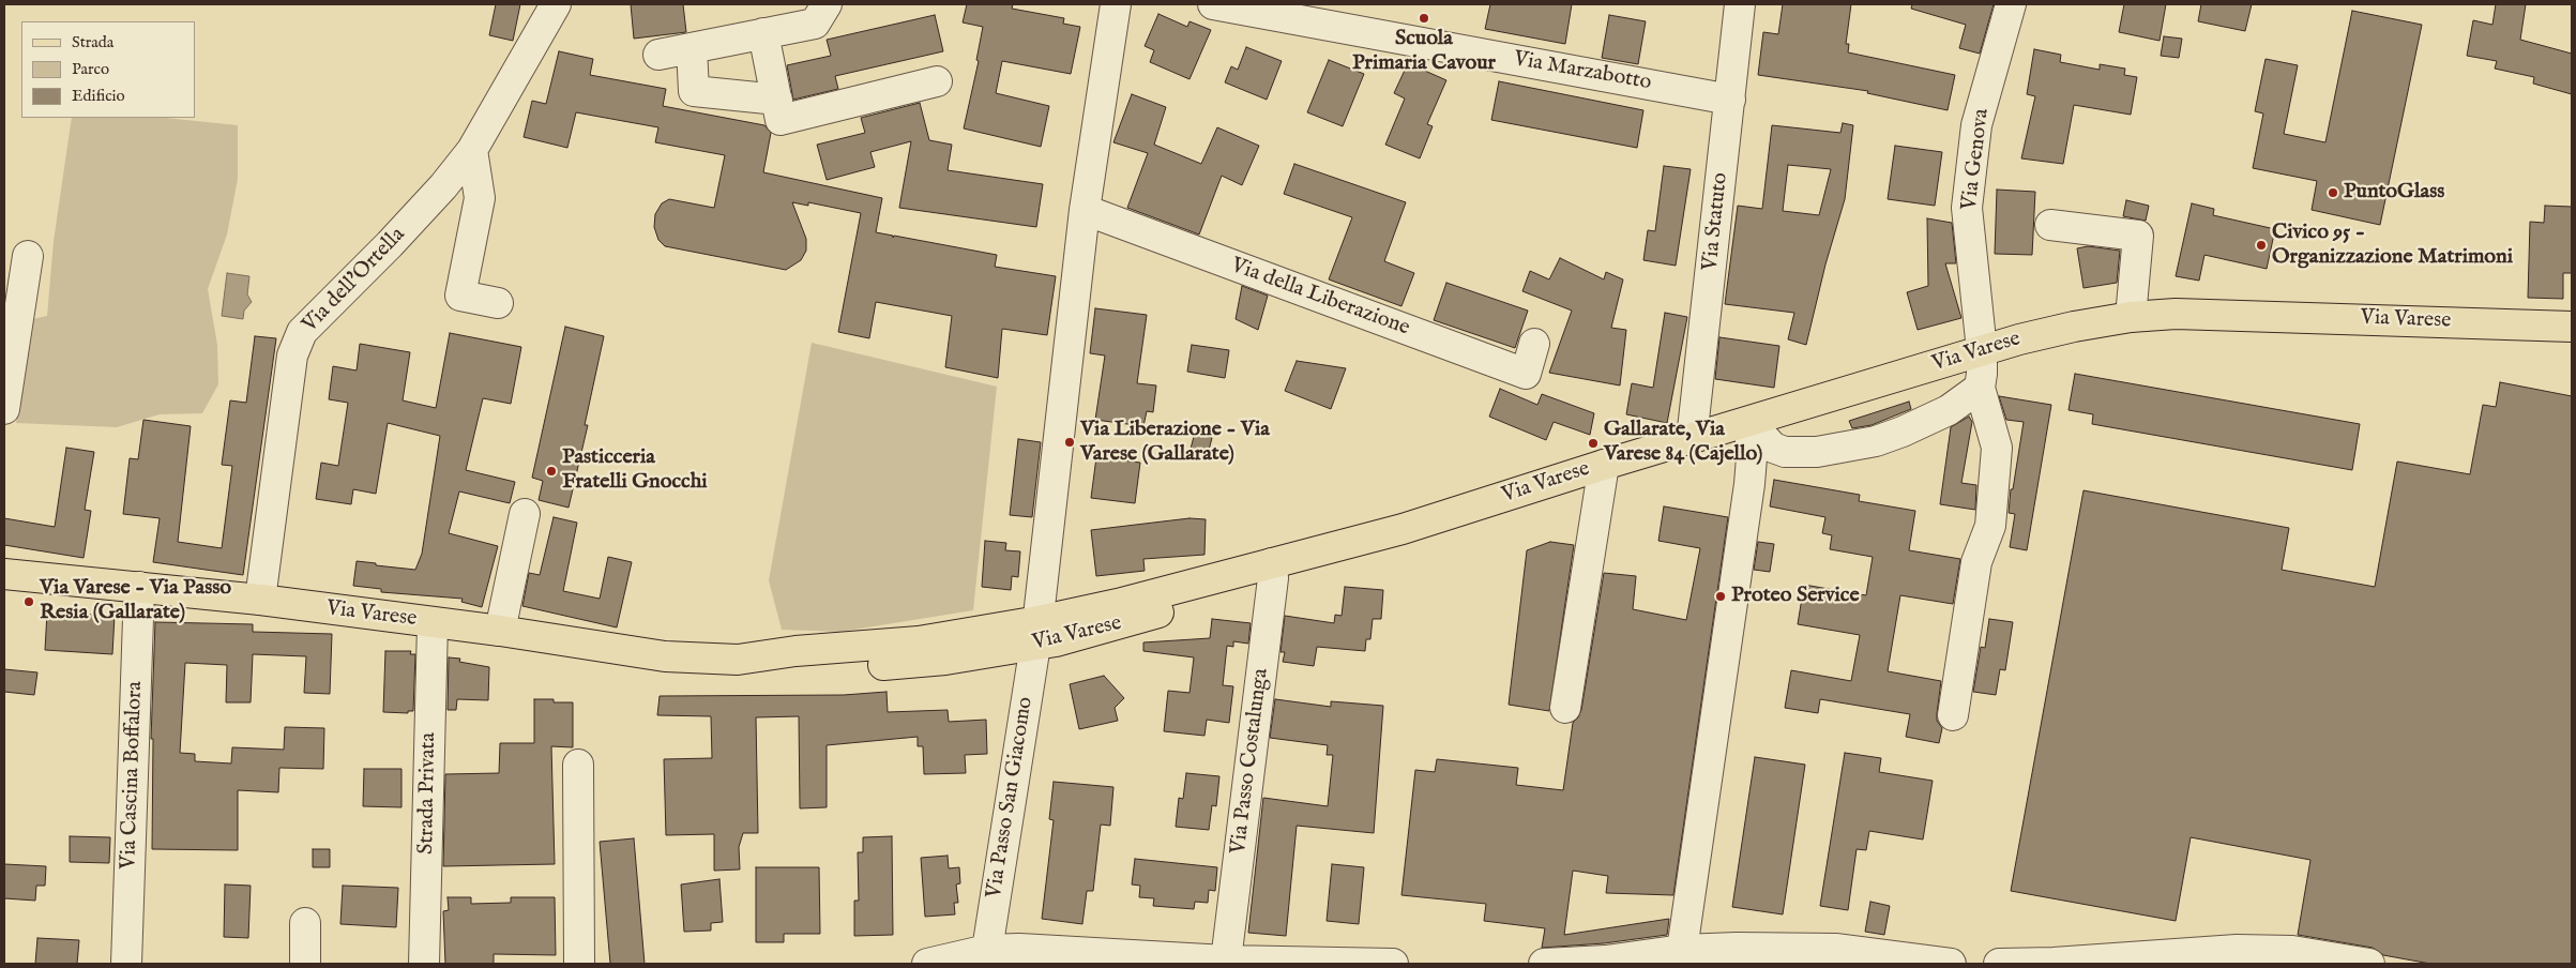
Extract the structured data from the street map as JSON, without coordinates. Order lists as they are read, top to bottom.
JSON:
{
  "streets": {
    "main road": ["Via Varese"],
    "street": [
      "Via Marzabotto",
      "Via Genova",
      "Via Statuto",
      "Via dell'Ortella",
      "Via della Liberazione",
      "Via Passo Costalunga",
      "Via Cascina Boffalora",
      "Strada Privata",
      "Via Passo San Giacomo"
    ]
  },
  "crossings": [
    ["Via Marzabotto", "Via Statuto"],
    ["Via Genova", "Via Varese"],
    ["Via Statuto", "Via Varese"],
    ["Via dell'Ortella", "Via Varese"],
    ["Via Varese", "Via Passo Costalunga"],
    ["Via Varese", "Via Cascina Boffalora"],
    ["Via Varese", "Strada Privata"],
    ["Via Varese", "Via Passo San Giacomo"]
  ],
  "places": [
    "Scuola Primaria Cavour",
    "PuntoGlass",
    "Civico 95 - Organizzazione Matrimoni",
    "Via Liberazione - Via Varese (Gallarate)",
    "Gallarate, Via Varese 84 (Cajello)",
    "Pasticceria Fratelli Gnocchi",
    "Proteo Service",
    "Via Varese - Via Passo Resia (Gallarate)"
  ],
  "legend": ["Strada", "Parco", "Edificio"]
}
